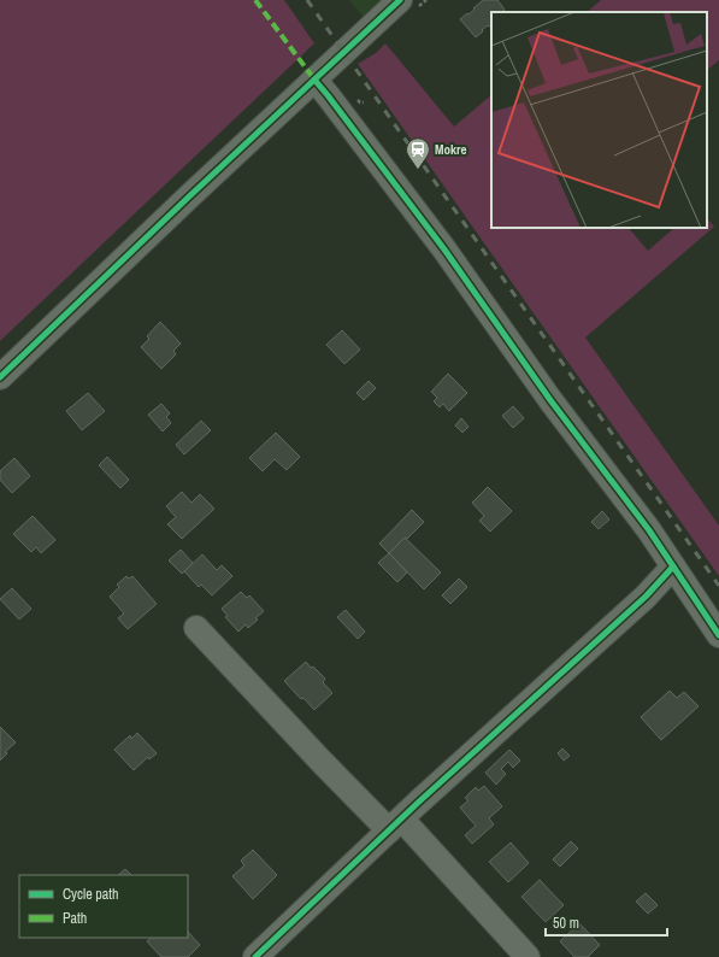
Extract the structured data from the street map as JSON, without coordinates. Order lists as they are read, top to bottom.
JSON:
{
  "places": {
    "station": ["Mokre"]
  },
  "legend": ["Cycle path", "Path"],
  "scale_bar": "50 m"
}
